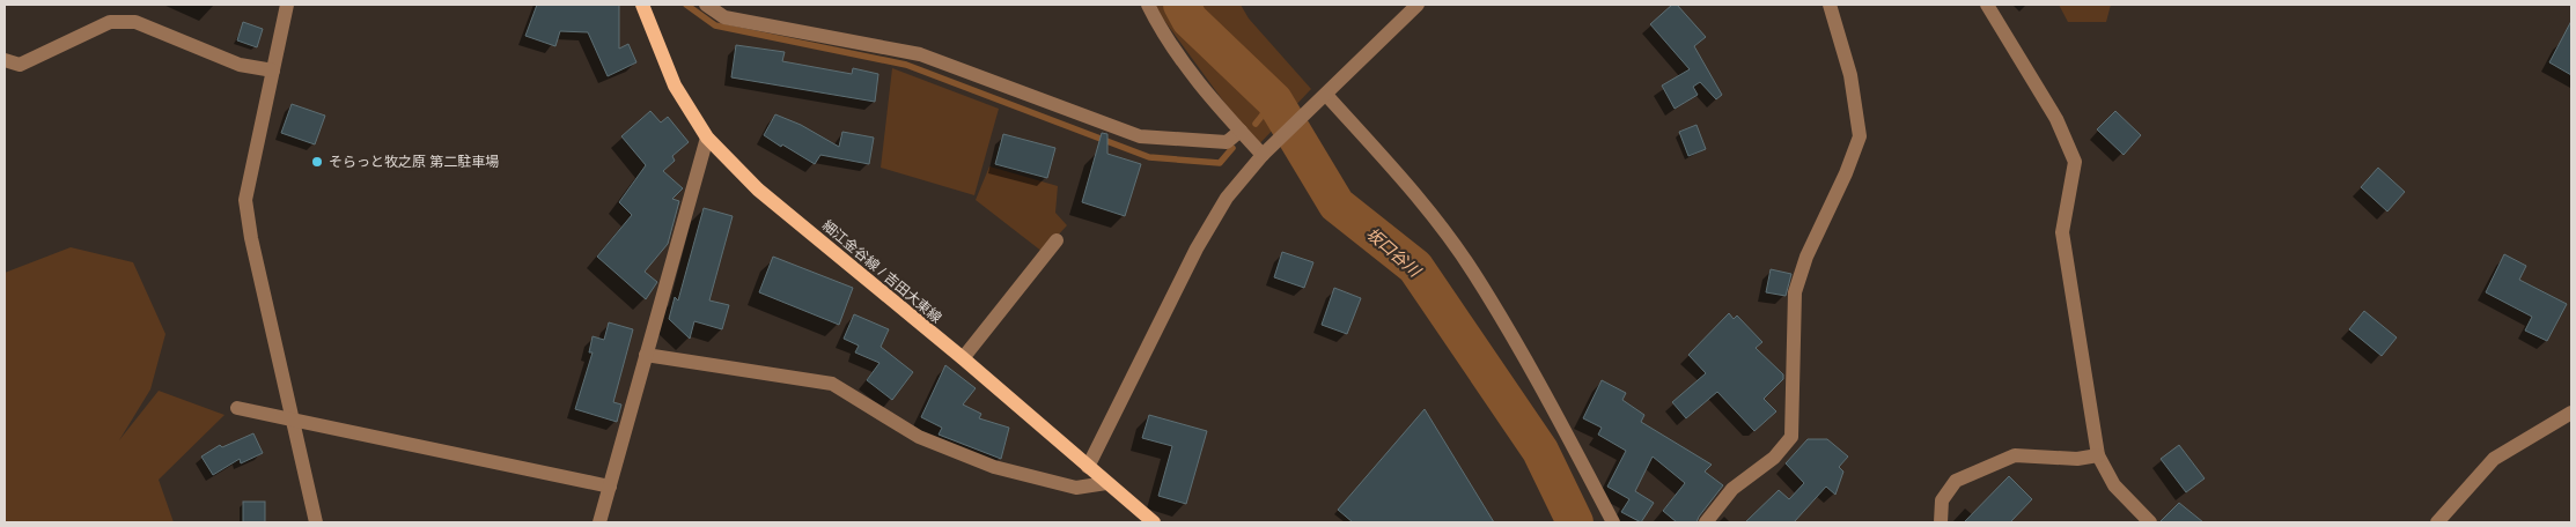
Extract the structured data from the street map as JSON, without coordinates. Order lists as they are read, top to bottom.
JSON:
{
  "streets": {
    "main road": ["細江金谷線 / 吉田大東線"]
  },
  "water": ["坂口谷川"],
  "places": ["そらっと牧之原 第二駐車場"]
}
